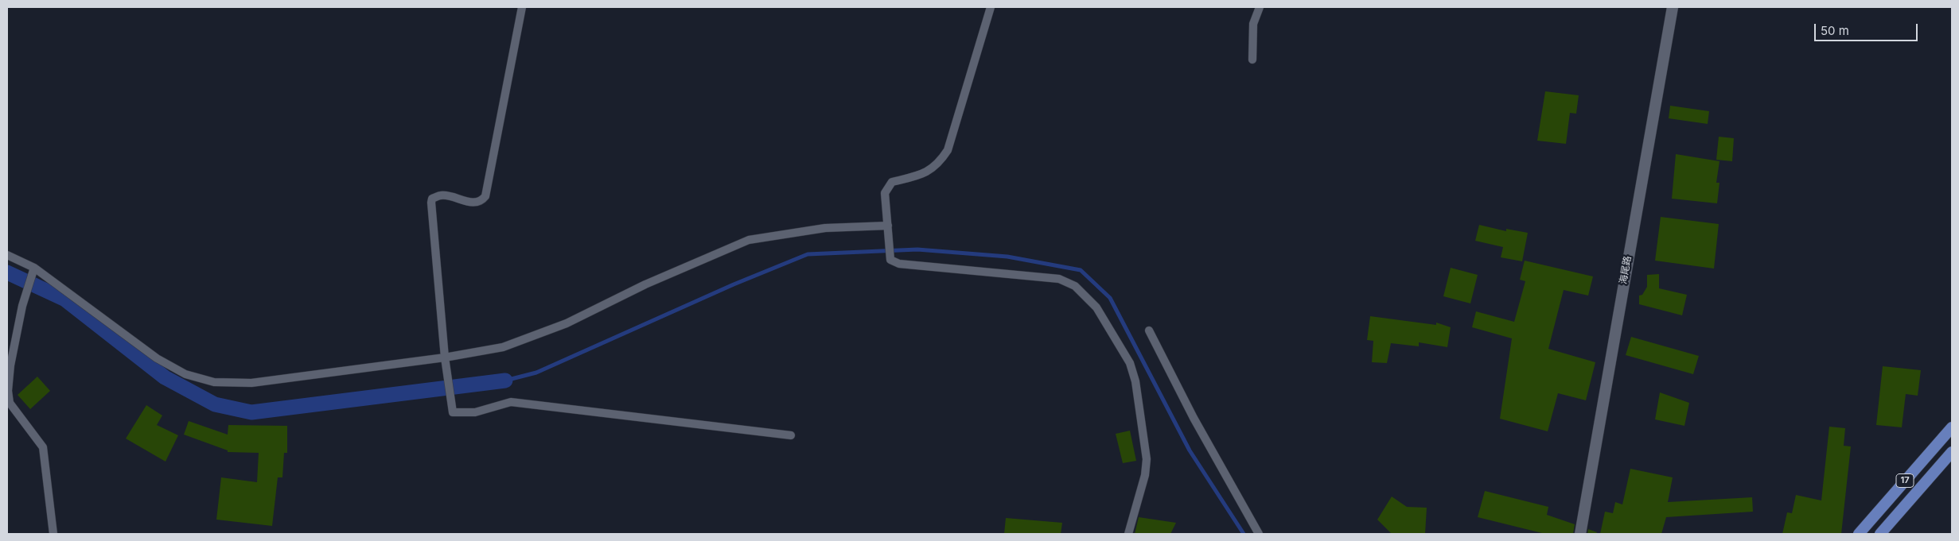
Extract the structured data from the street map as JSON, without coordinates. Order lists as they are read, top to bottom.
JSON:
{
  "streets": {
    "main road": ["17"],
    "street": ["海尾路"]
  },
  "scale_bar": "50 m"
}
